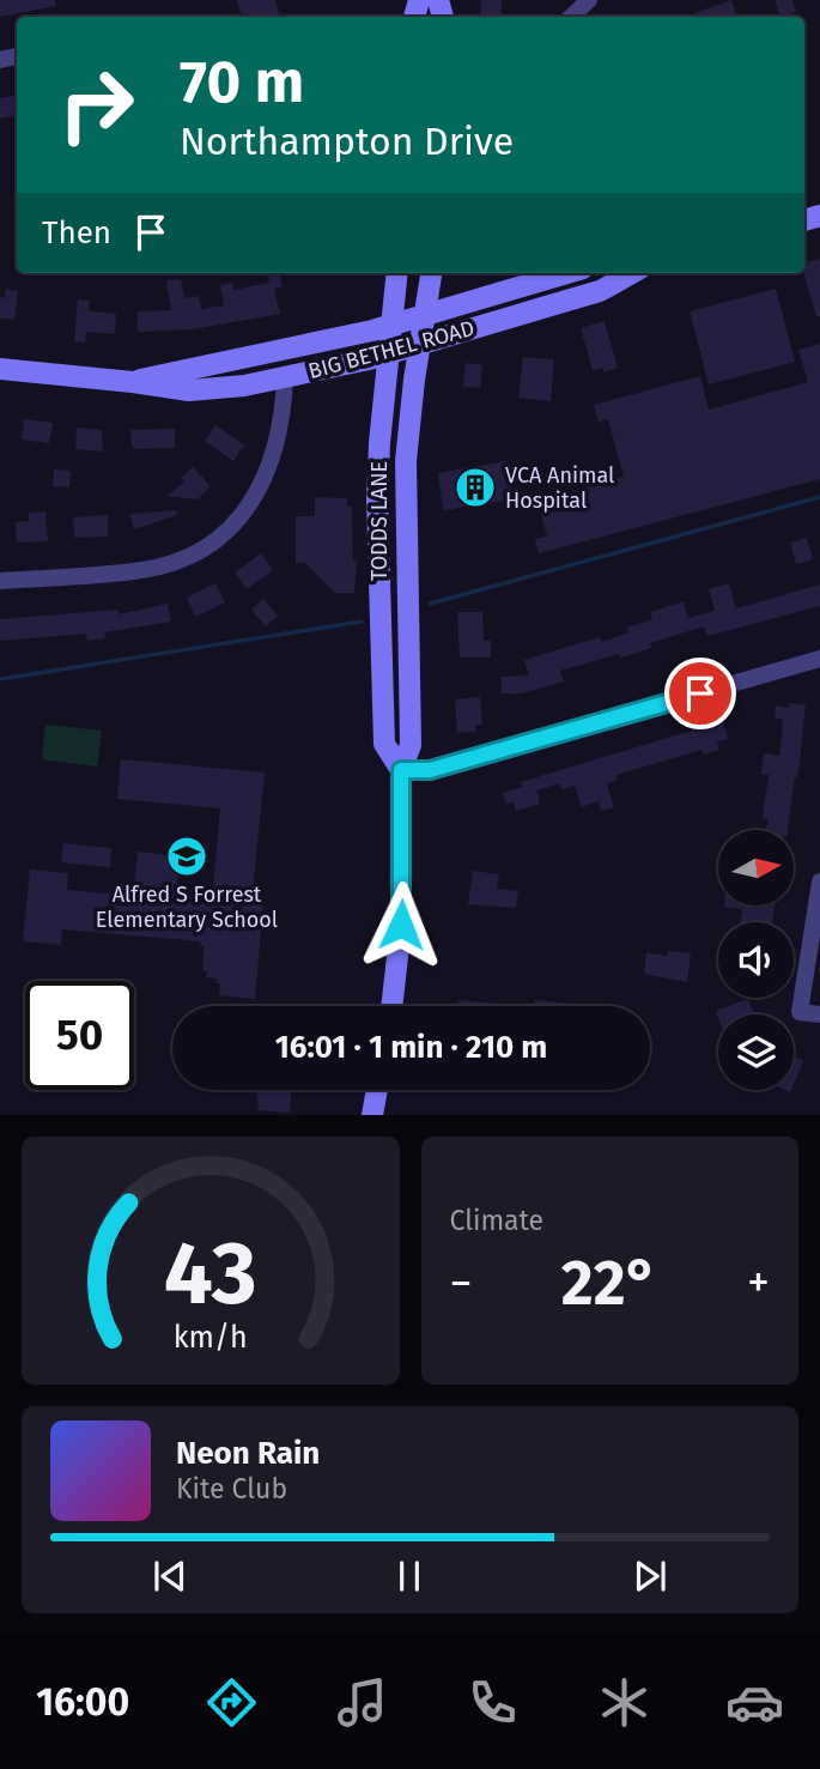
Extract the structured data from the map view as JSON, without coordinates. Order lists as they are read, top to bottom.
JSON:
{
  "streets": {
    "main road": ["BIG BETHEL ROAD", "TODDS LANE"]
  },
  "crossings": [
    ["BIG BETHEL ROAD", "TODDS LANE"]
  ],
  "places": {
    "building": ["VCA Animal Hospital"],
    "school or university": ["Alfred S Forrest Elementary School"]
  },
  "north": "right",
  "page": {
    "turn": ["70 m", "Northampton Drive"],
    "then": "Then",
    "limit": "50",
    "trip": "16:01 · 1 min · 210 m",
    "tile": "Climate",
    "heat": ["−", "22°", "+"],
    "song": ["Neon Rain", "Kite Club"],
    "tabs": "16:00",
    "gauge": ["43", "km/h"]
  }
}
